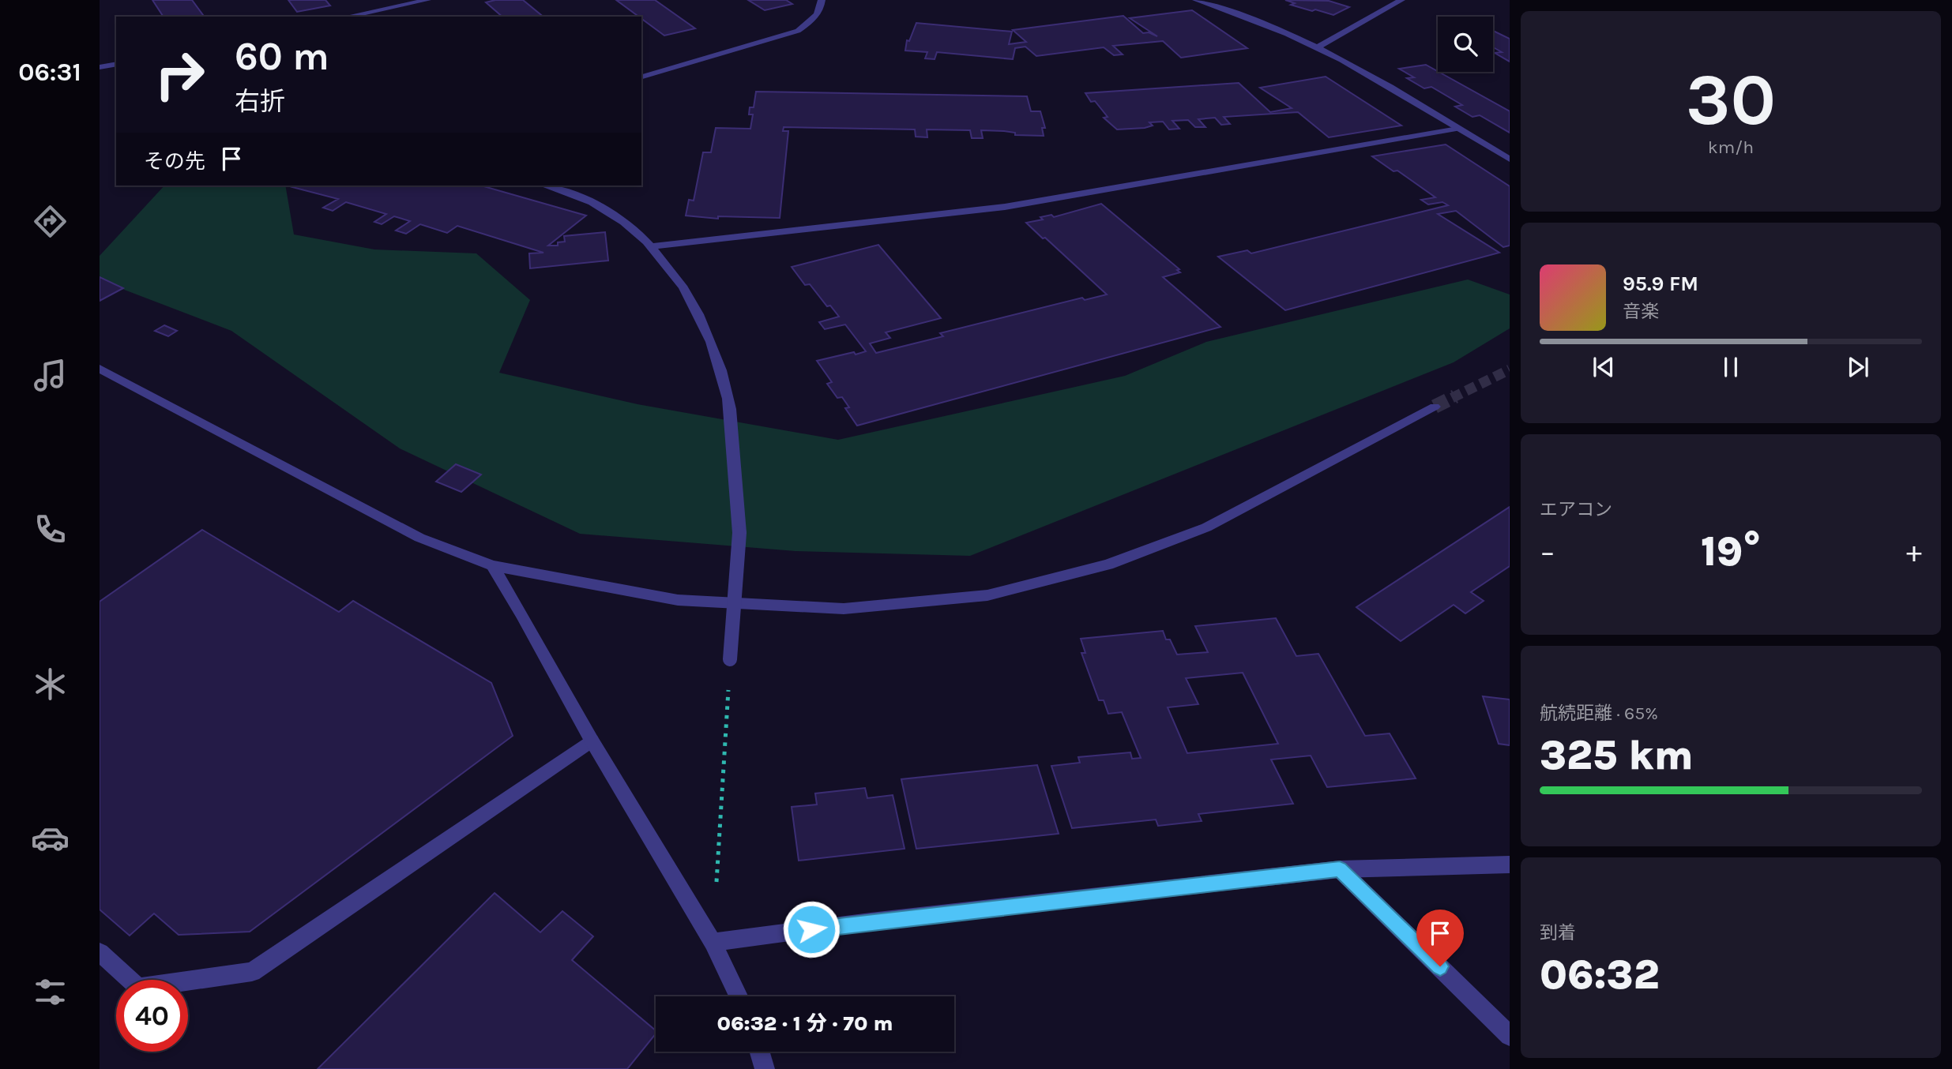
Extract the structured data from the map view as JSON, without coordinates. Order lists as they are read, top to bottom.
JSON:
{
  "page": {
    "tabs": "06:31",
    "tile": [
      ["30", "km/h"],
      "エアコン",
      ["航続距離 · 65%", "325 km"],
      ["到着", "06:32"]
    ],
    "turn": ["60 m", "右折"],
    "then": "その先",
    "song": ["95.9 FM", "音楽"],
    "heat": ["−", "19°", "+"],
    "limit": "40",
    "trip": "06:32 · 1 分 · 70 m"
  }
}
